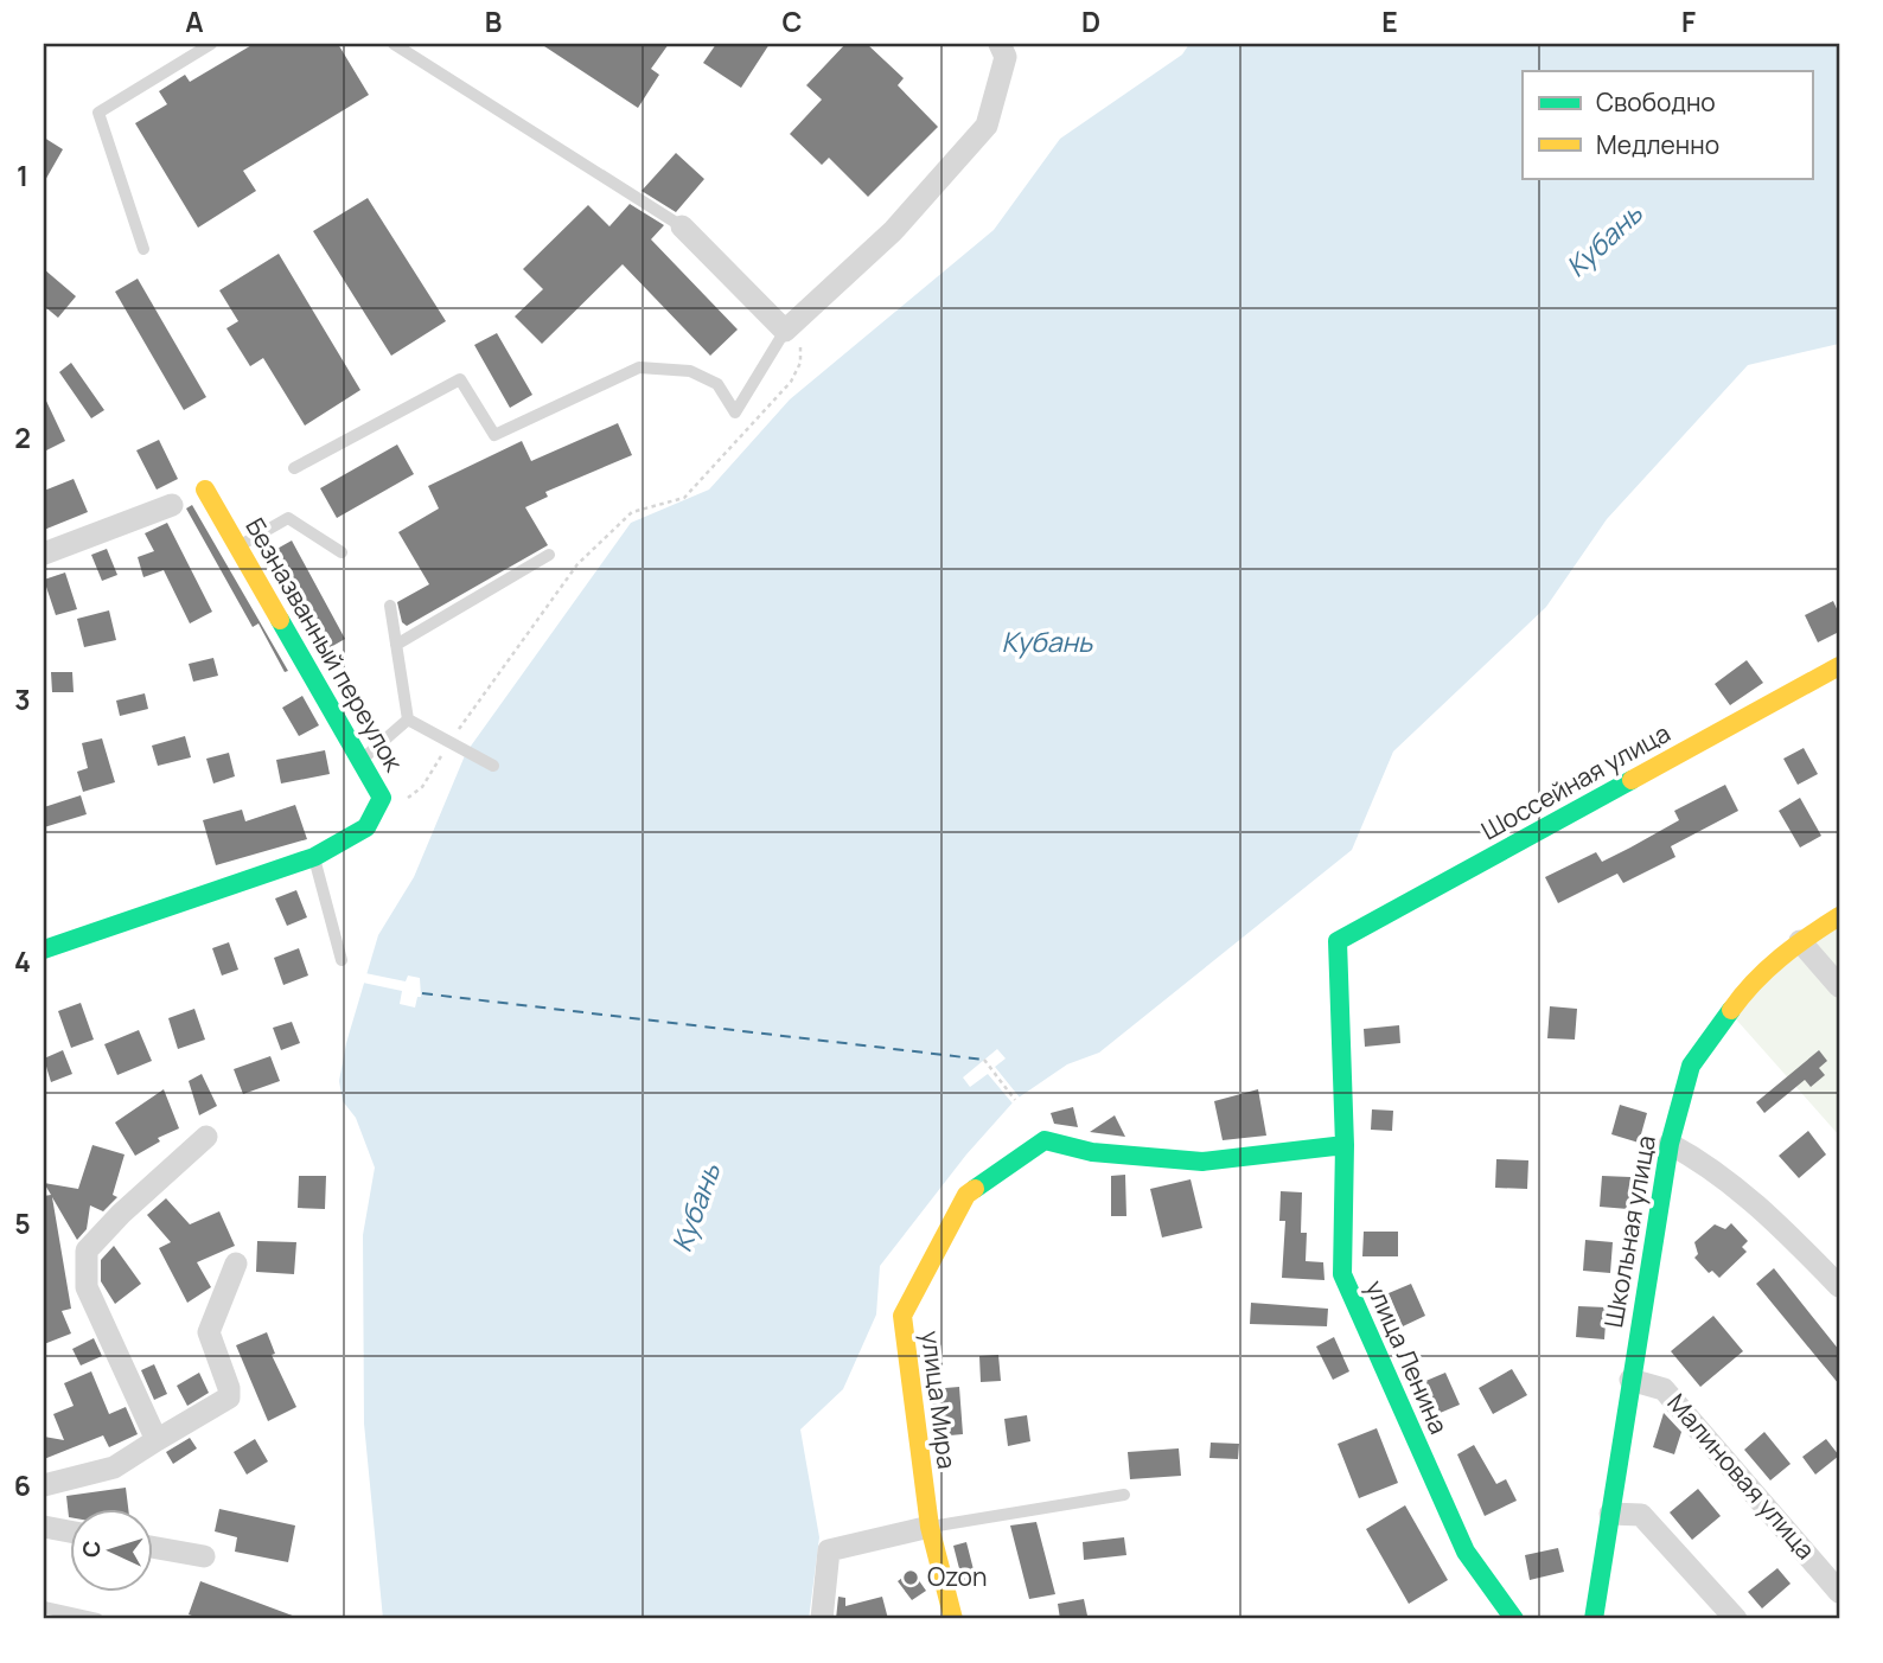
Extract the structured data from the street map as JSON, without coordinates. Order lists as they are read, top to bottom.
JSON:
{
  "streets": {
    "street": [
      "Безназванный переулок",
      "Шоссейная улица",
      "Школьная улица",
      "улица Ленина",
      "улица Мира",
      "Малиновая улица"
    ]
  },
  "crossings": [
    ["Шоссейная улица", "улица Ленина"],
    ["Школьная улица", "Малиновая улица"],
    ["улица Ленина", "улица Мира"]
  ],
  "water": ["Кубань"],
  "places": ["Ozon"],
  "legend": ["Свободно", "Медленно"],
  "north": "left",
  "grid": {
    "columns": [
      "A",
      "B",
      "C",
      "D",
      "E",
      "F"
    ],
    "rows": [
      "1",
      "2",
      "3",
      "4",
      "5",
      "6"
    ]
  }
}
